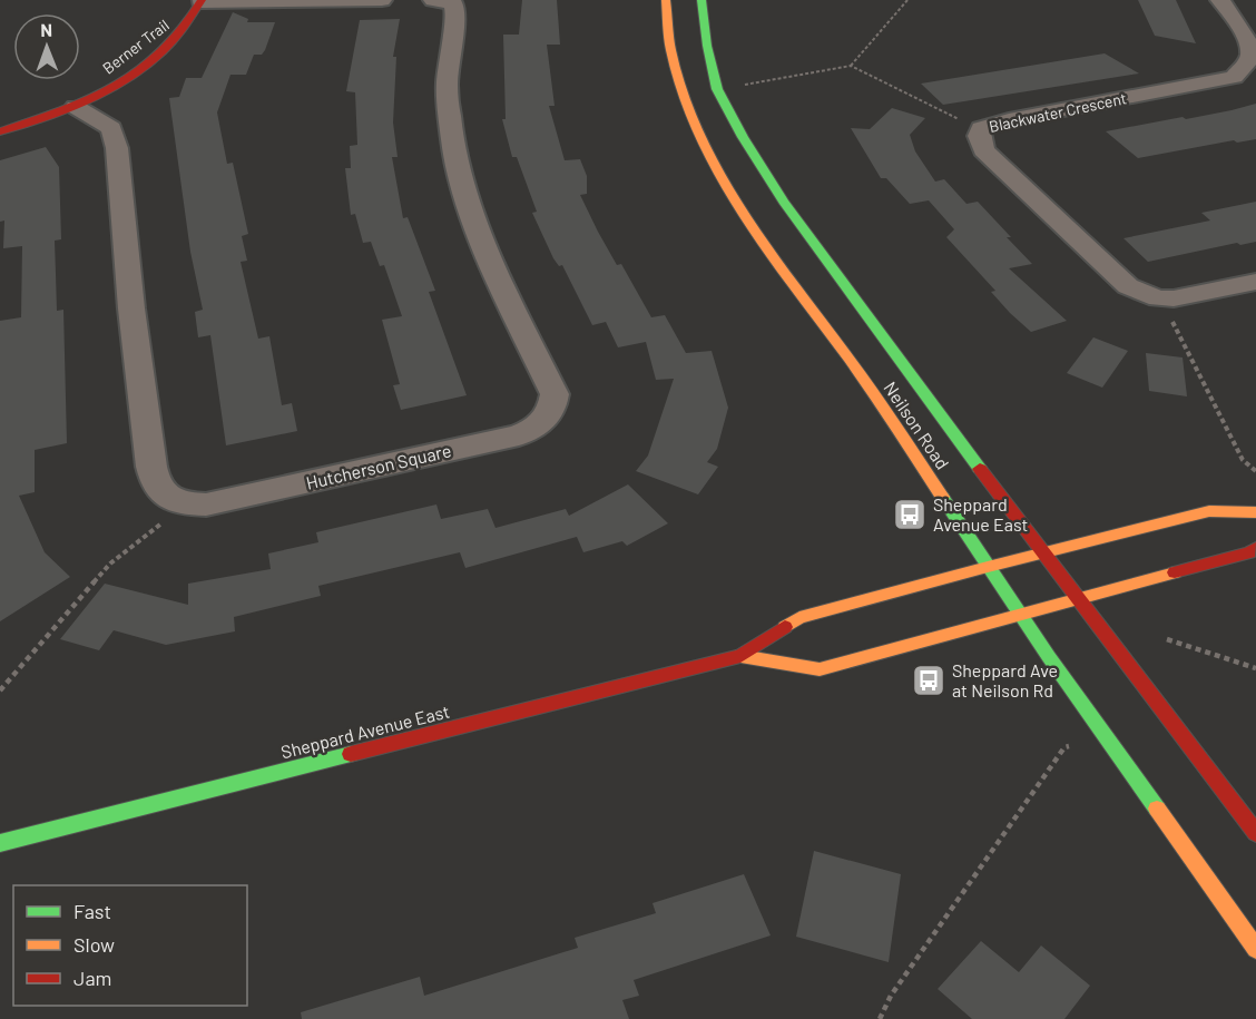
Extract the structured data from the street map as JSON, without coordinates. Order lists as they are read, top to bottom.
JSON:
{
  "streets": {
    "main road": ["Berner Trail", "Neilson Road", "Sheppard Avenue East"],
    "street": ["Blackwater Crescent", "Hutcherson Square"]
  },
  "crossings": [
    ["Neilson Road", "Sheppard Avenue East"]
  ],
  "places": {
    "bus stop": ["Sheppard Avenue East", "Sheppard Ave at Neilson Rd"]
  },
  "legend": ["Fast", "Slow", "Jam"],
  "north": "top"
}
